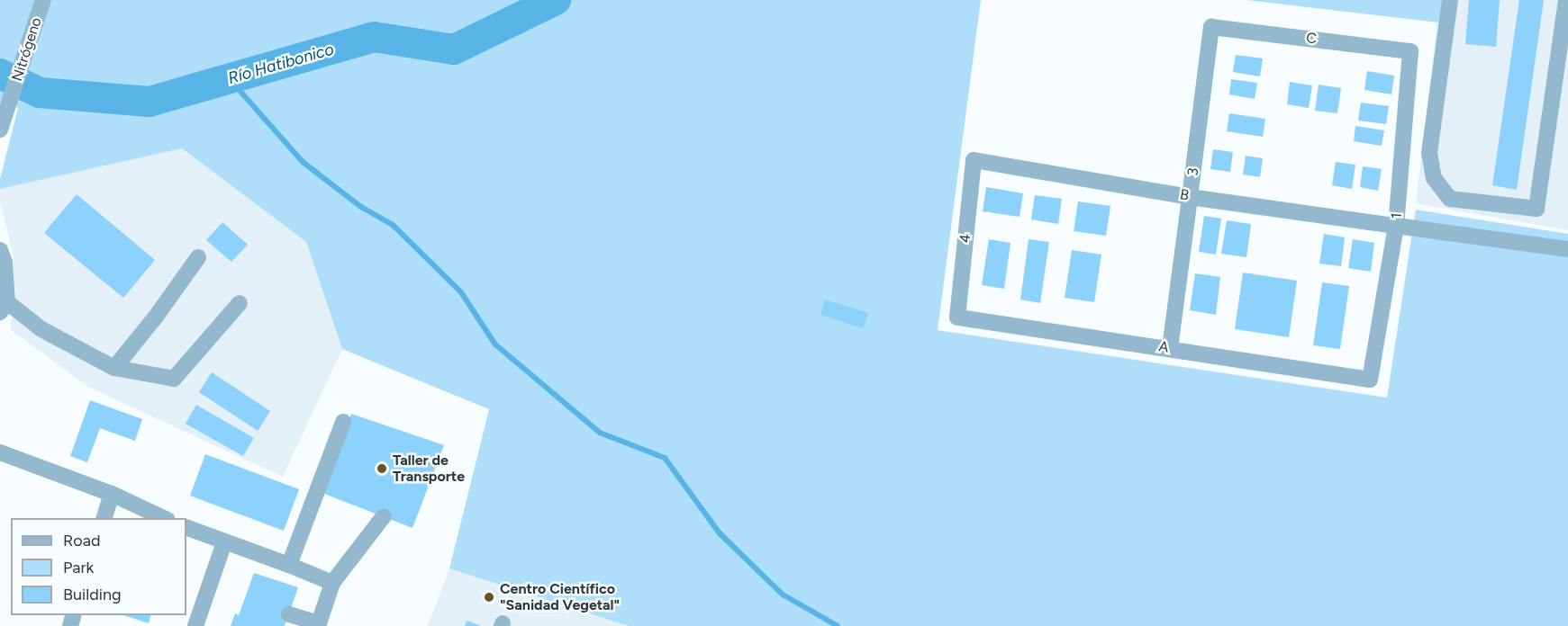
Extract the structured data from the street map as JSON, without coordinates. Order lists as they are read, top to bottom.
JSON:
{
  "streets": {
    "street": [
      "C",
      "Nitrógeno",
      "3",
      "B",
      "1",
      "4",
      "A"
    ]
  },
  "crossings": [
    ["C", "3"],
    ["C", "1"],
    ["3", "B"],
    ["3", "A"],
    ["B", "1"],
    ["B", "4"],
    ["1", "A"],
    ["4", "A"]
  ],
  "water": ["Río Hatibonico"],
  "places": ["Taller de Transporte", "Centro Científico \"Sanidad Vegetal\""],
  "legend": ["Road", "Park", "Building"]
}
